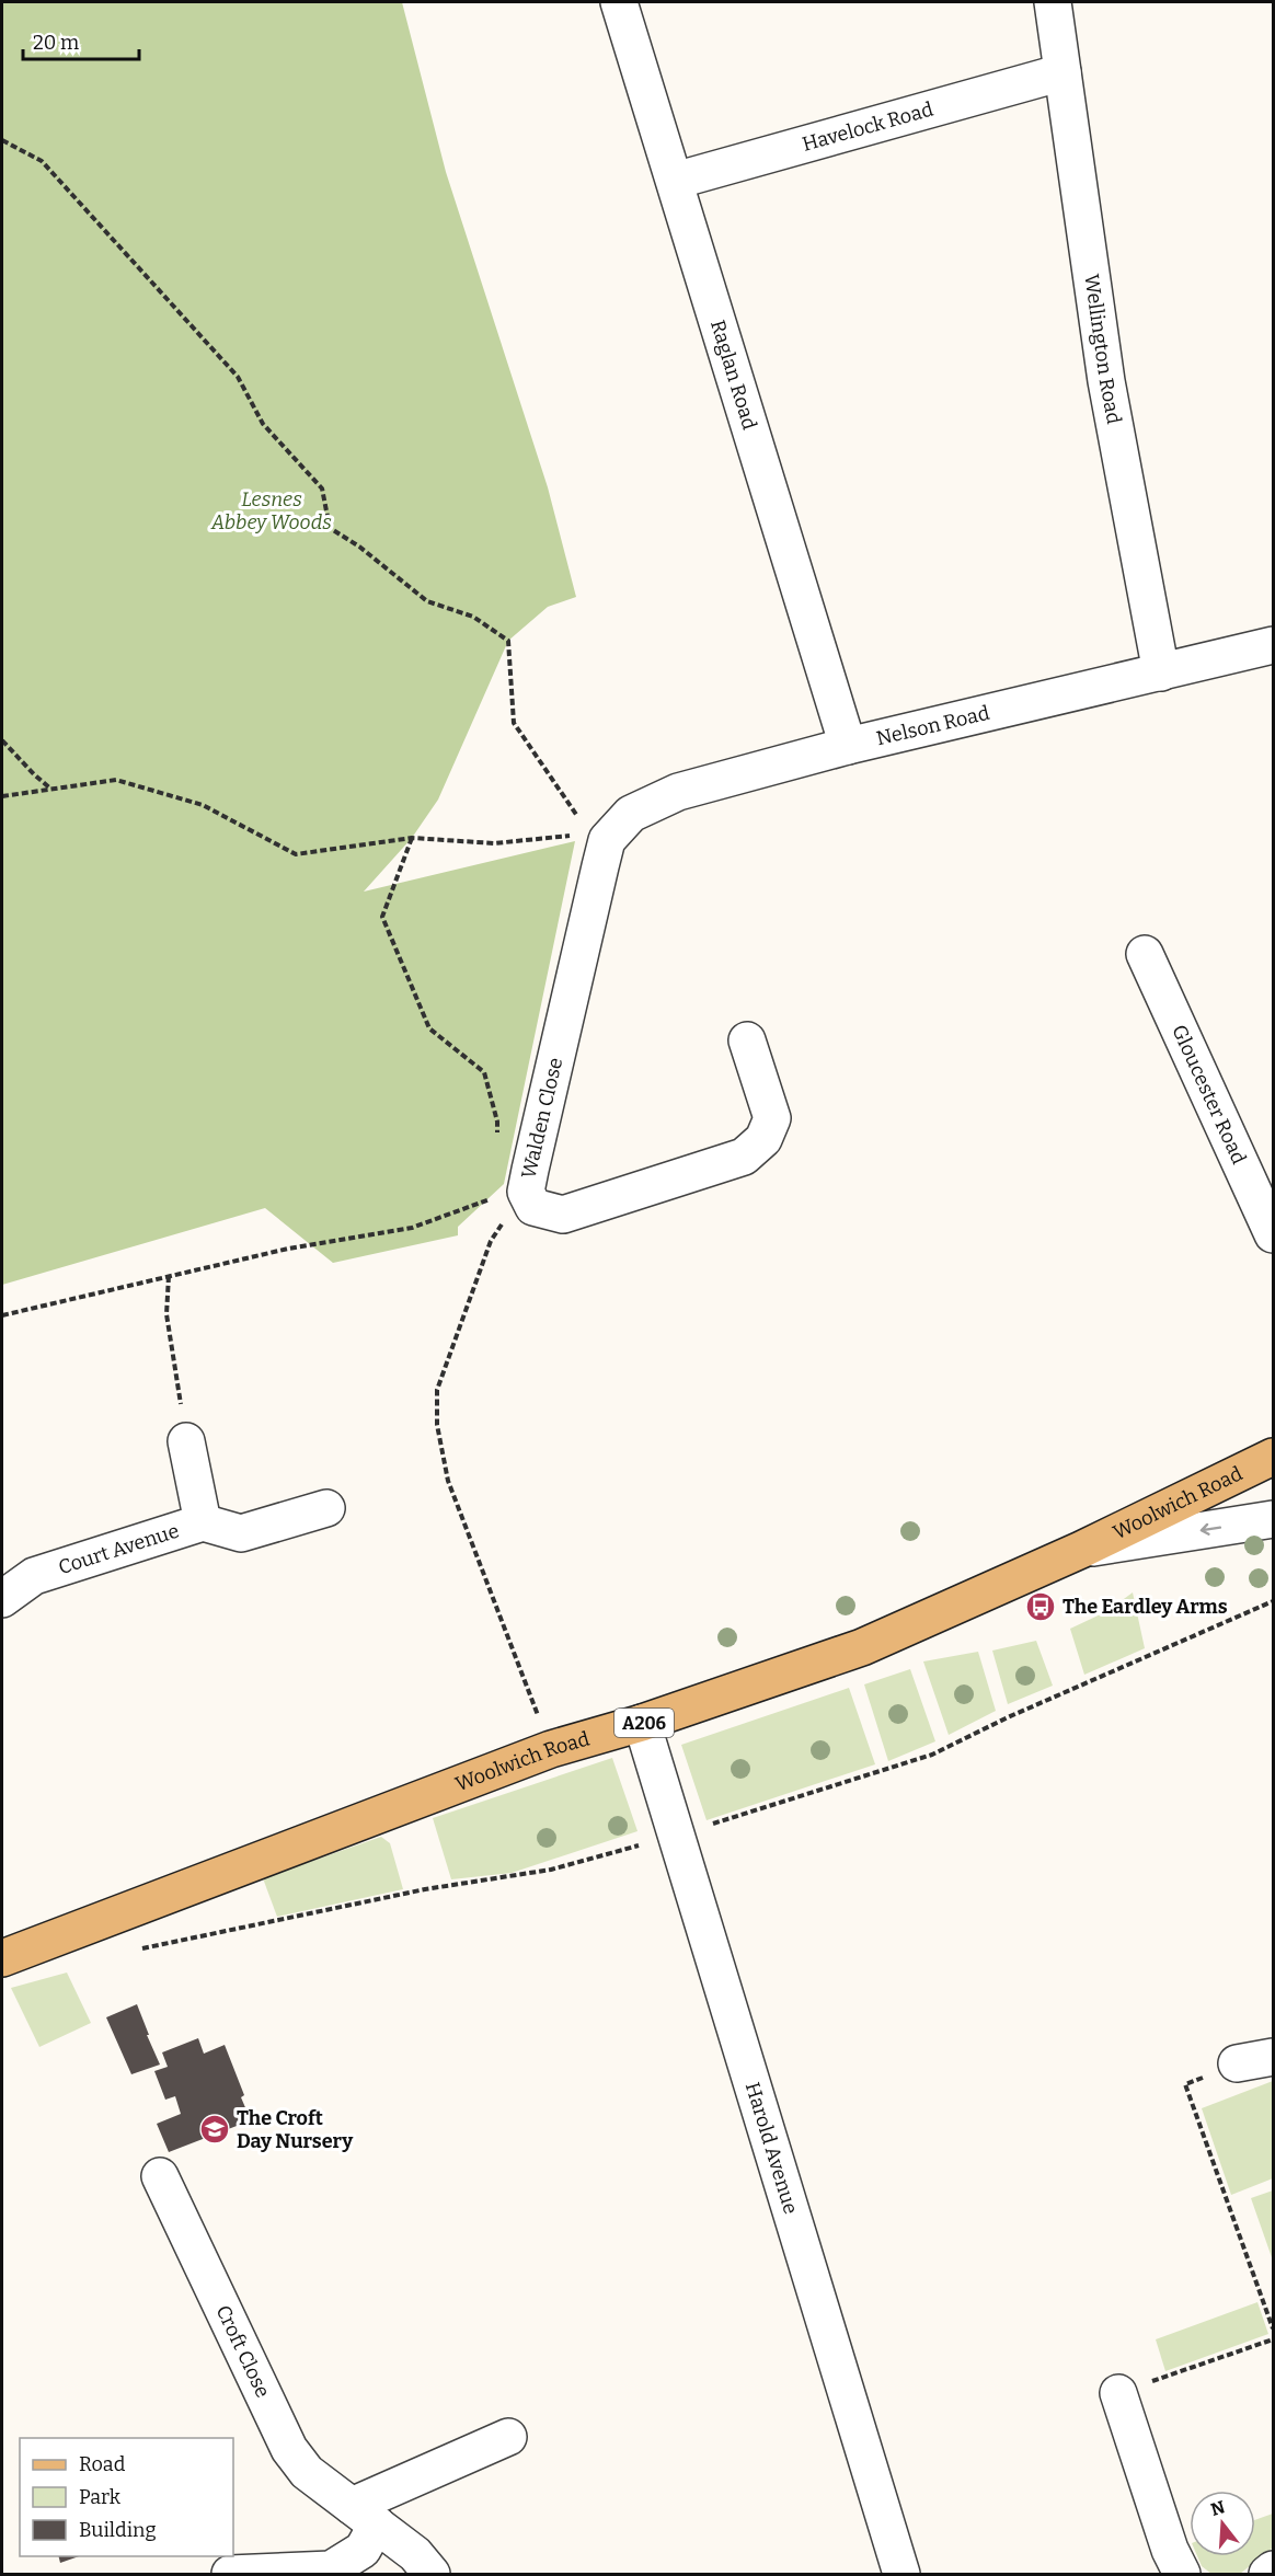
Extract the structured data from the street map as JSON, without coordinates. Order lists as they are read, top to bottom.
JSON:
{
  "streets": {
    "main road": ["Woolwich Road", "A206"],
    "street": [
      "Havelock Road",
      "Wellington Road",
      "Raglan Road",
      "Nelson Road",
      "Gloucester Road",
      "Walden Close",
      "Court Avenue",
      "Harold Avenue",
      "Croft Close"
    ]
  },
  "crossings": [
    ["Havelock Road", "Wellington Road"],
    ["Havelock Road", "Raglan Road"],
    ["Wellington Road", "Nelson Road"],
    ["Raglan Road", "Nelson Road"],
    ["Nelson Road", "Walden Close"],
    ["Woolwich Road", "Harold Avenue"]
  ],
  "parks": ["Lesnes Abbey Woods"],
  "places": {
    "bus stop": ["The Eardley Arms"],
    "school or university": ["The Croft Day Nursery"]
  },
  "legend": ["Road", "Park", "Building"],
  "scale_bar": "20 m",
  "north": "top"
}
